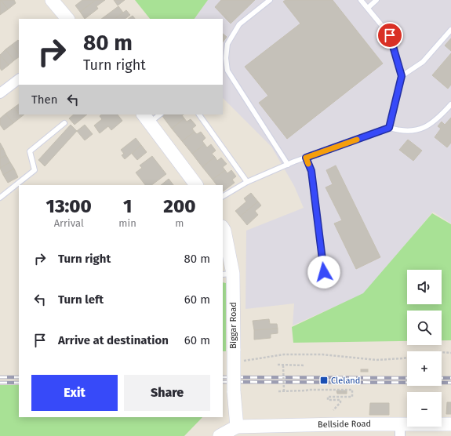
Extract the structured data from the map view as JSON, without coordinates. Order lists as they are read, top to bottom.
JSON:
{
  "streets": {
    "street": ["Biggar Road", "Bellside Road"]
  },
  "crossings": [
    ["Biggar Road", "Bellside Road"]
  ],
  "places": {
    "transit": ["Cleland"]
  },
  "page": {
    "turn": ["80 m", "Turn right"],
    "then": "Then",
    "eta": [
      "13:00",
      "Arrival",
      "1",
      "min",
      "200",
      "m"
    ],
    "list": [
      {
        "name": "Turn right",
        "value": "80 m"
      },
      {
        "name": "Turn left",
        "value": "60 m"
      },
      {
        "name": "Arrive at destination",
        "value": "60 m"
      }
    ],
    "map_buttons": ["+", "−"],
    "buttons": ["Exit", "Share"]
  }
}
